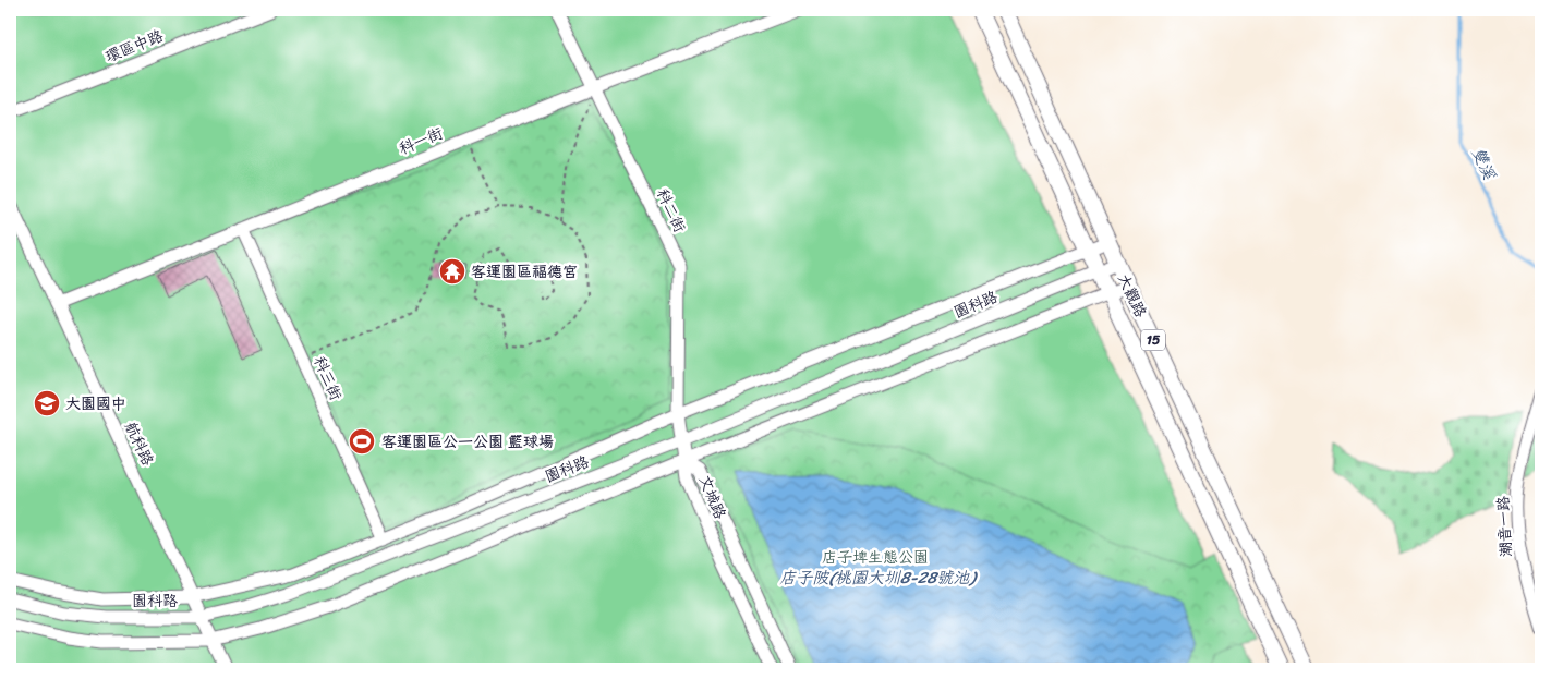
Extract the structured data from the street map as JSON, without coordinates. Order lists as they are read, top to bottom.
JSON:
{
  "streets": {
    "main road": ["大觀路", "15"],
    "street": [
      "環區中路",
      "科一街",
      "科二街",
      "園科路",
      "科三街",
      "航科路",
      "文城路",
      "潮音一路"
    ]
  },
  "crossings": [
    ["科一街", "科二街"],
    ["科一街", "科三街"],
    ["科一街", "航科路"],
    ["科二街", "園科路"],
    ["科二街", "文城路"],
    ["大觀路", "園科路"],
    ["園科路", "航科路"]
  ],
  "water": ["雙溪", "店子陂(桃園大圳8-28號池)"],
  "parks": ["店子埤生態公園"],
  "places": {
    "temple": ["客運園區福德宮"],
    "school or university": ["大園國中"],
    "sports": ["客運園區公一公園 籃球場"]
  }
}
